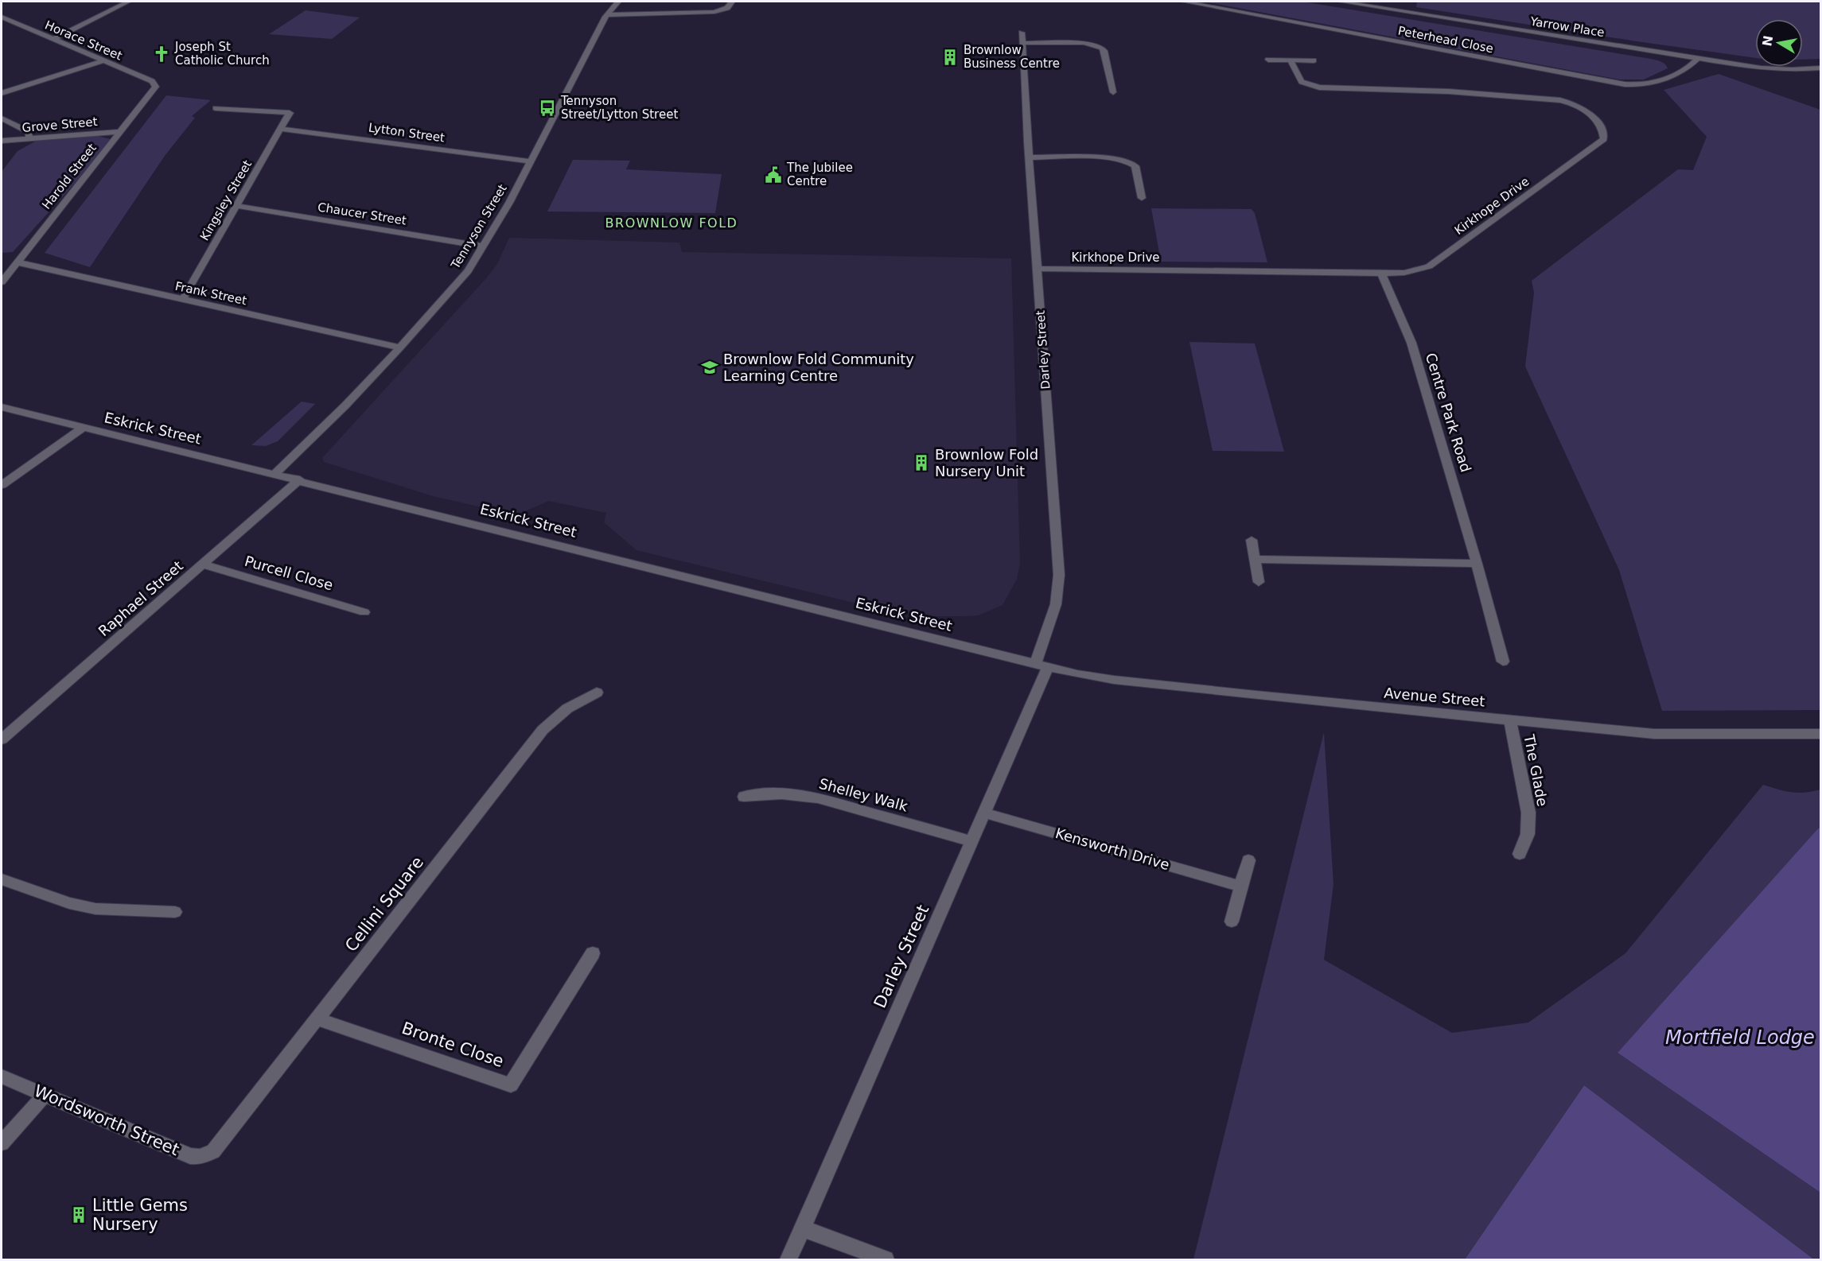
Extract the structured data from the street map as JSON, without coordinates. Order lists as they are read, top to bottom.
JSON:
{
  "streets": {
    "street": [
      "Yarrow Place",
      "Peterhead Close",
      "Horace Street",
      "Grove Street",
      "Lytton Street",
      "Harold Street",
      "Kingsley Street",
      "Kirkhope Drive",
      "Chaucer Street",
      "Tennyson Street",
      "Frank Street",
      "Darley Street",
      "Centre Park Road",
      "Eskrick Street",
      "Purcell Close",
      "Raphael Street",
      "Avenue Street",
      "The Glade",
      "Shelley Walk",
      "Kensworth Drive",
      "Cellini Square",
      "Bronte Close",
      "Wordsworth Street"
    ]
  },
  "crossings": [
    ["Yarrow Place", "Peterhead Close"],
    ["Horace Street", "Harold Street"],
    ["Grove Street", "Harold Street"],
    ["Lytton Street", "Kingsley Street"],
    ["Lytton Street", "Tennyson Street"],
    ["Harold Street", "Frank Street"],
    ["Kingsley Street", "Chaucer Street"],
    ["Kingsley Street", "Frank Street"],
    ["Kirkhope Drive", "Darley Street"],
    ["Kirkhope Drive", "Centre Park Road"],
    ["Chaucer Street", "Tennyson Street"],
    ["Tennyson Street", "Frank Street"],
    ["Tennyson Street", "Eskrick Street"],
    ["Darley Street", "Eskrick Street"],
    ["Darley Street", "Avenue Street"],
    ["Darley Street", "Shelley Walk"],
    ["Darley Street", "Kensworth Drive"],
    ["Eskrick Street", "Raphael Street"],
    ["Eskrick Street", "Avenue Street"],
    ["Purcell Close", "Raphael Street"],
    ["Avenue Street", "The Glade"],
    ["Cellini Square", "Bronte Close"],
    ["Cellini Square", "Wordsworth Street"]
  ],
  "districts": ["BROWNLOW FOLD"],
  "water": ["Mortfield Lodge"],
  "places": {
    "church": ["Joseph St Catholic Church"],
    "building": ["Brownlow Business Centre", "Brownlow Fold Nursery Unit", "Little Gems Nursery"],
    "bus stop": ["Tennyson Street/Lytton Street"],
    "public building": ["The Jubilee Centre"],
    "school or university": ["Brownlow Fold Community Learning Centre"]
  },
  "north": "left"
}
